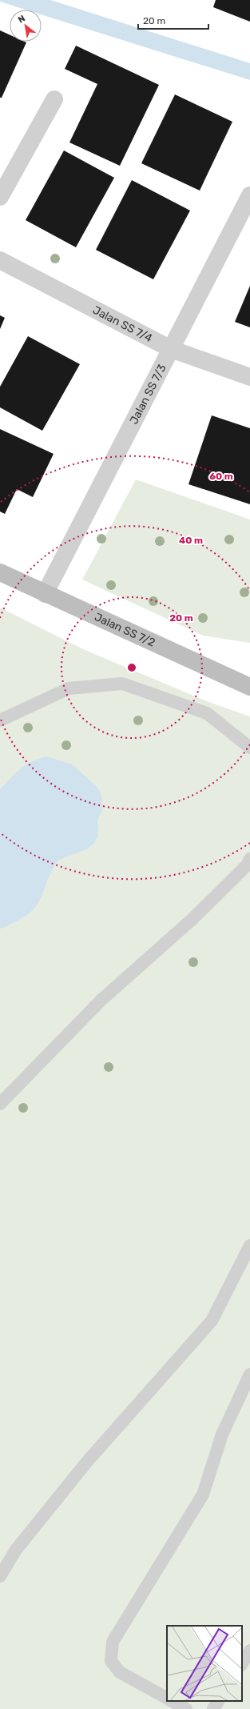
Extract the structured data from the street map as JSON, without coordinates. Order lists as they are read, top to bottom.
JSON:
{
  "streets": {
    "street": ["Jalan SS 7/4", "Jalan SS 7/3", "Jalan SS 7/2"]
  },
  "crossings": [
    ["Jalan SS 7/4", "Jalan SS 7/3"],
    ["Jalan SS 7/3", "Jalan SS 7/2"]
  ],
  "scale_bar": "20 m",
  "north": "top left",
  "rings": ["60 m", "40 m", "20 m"]
}
